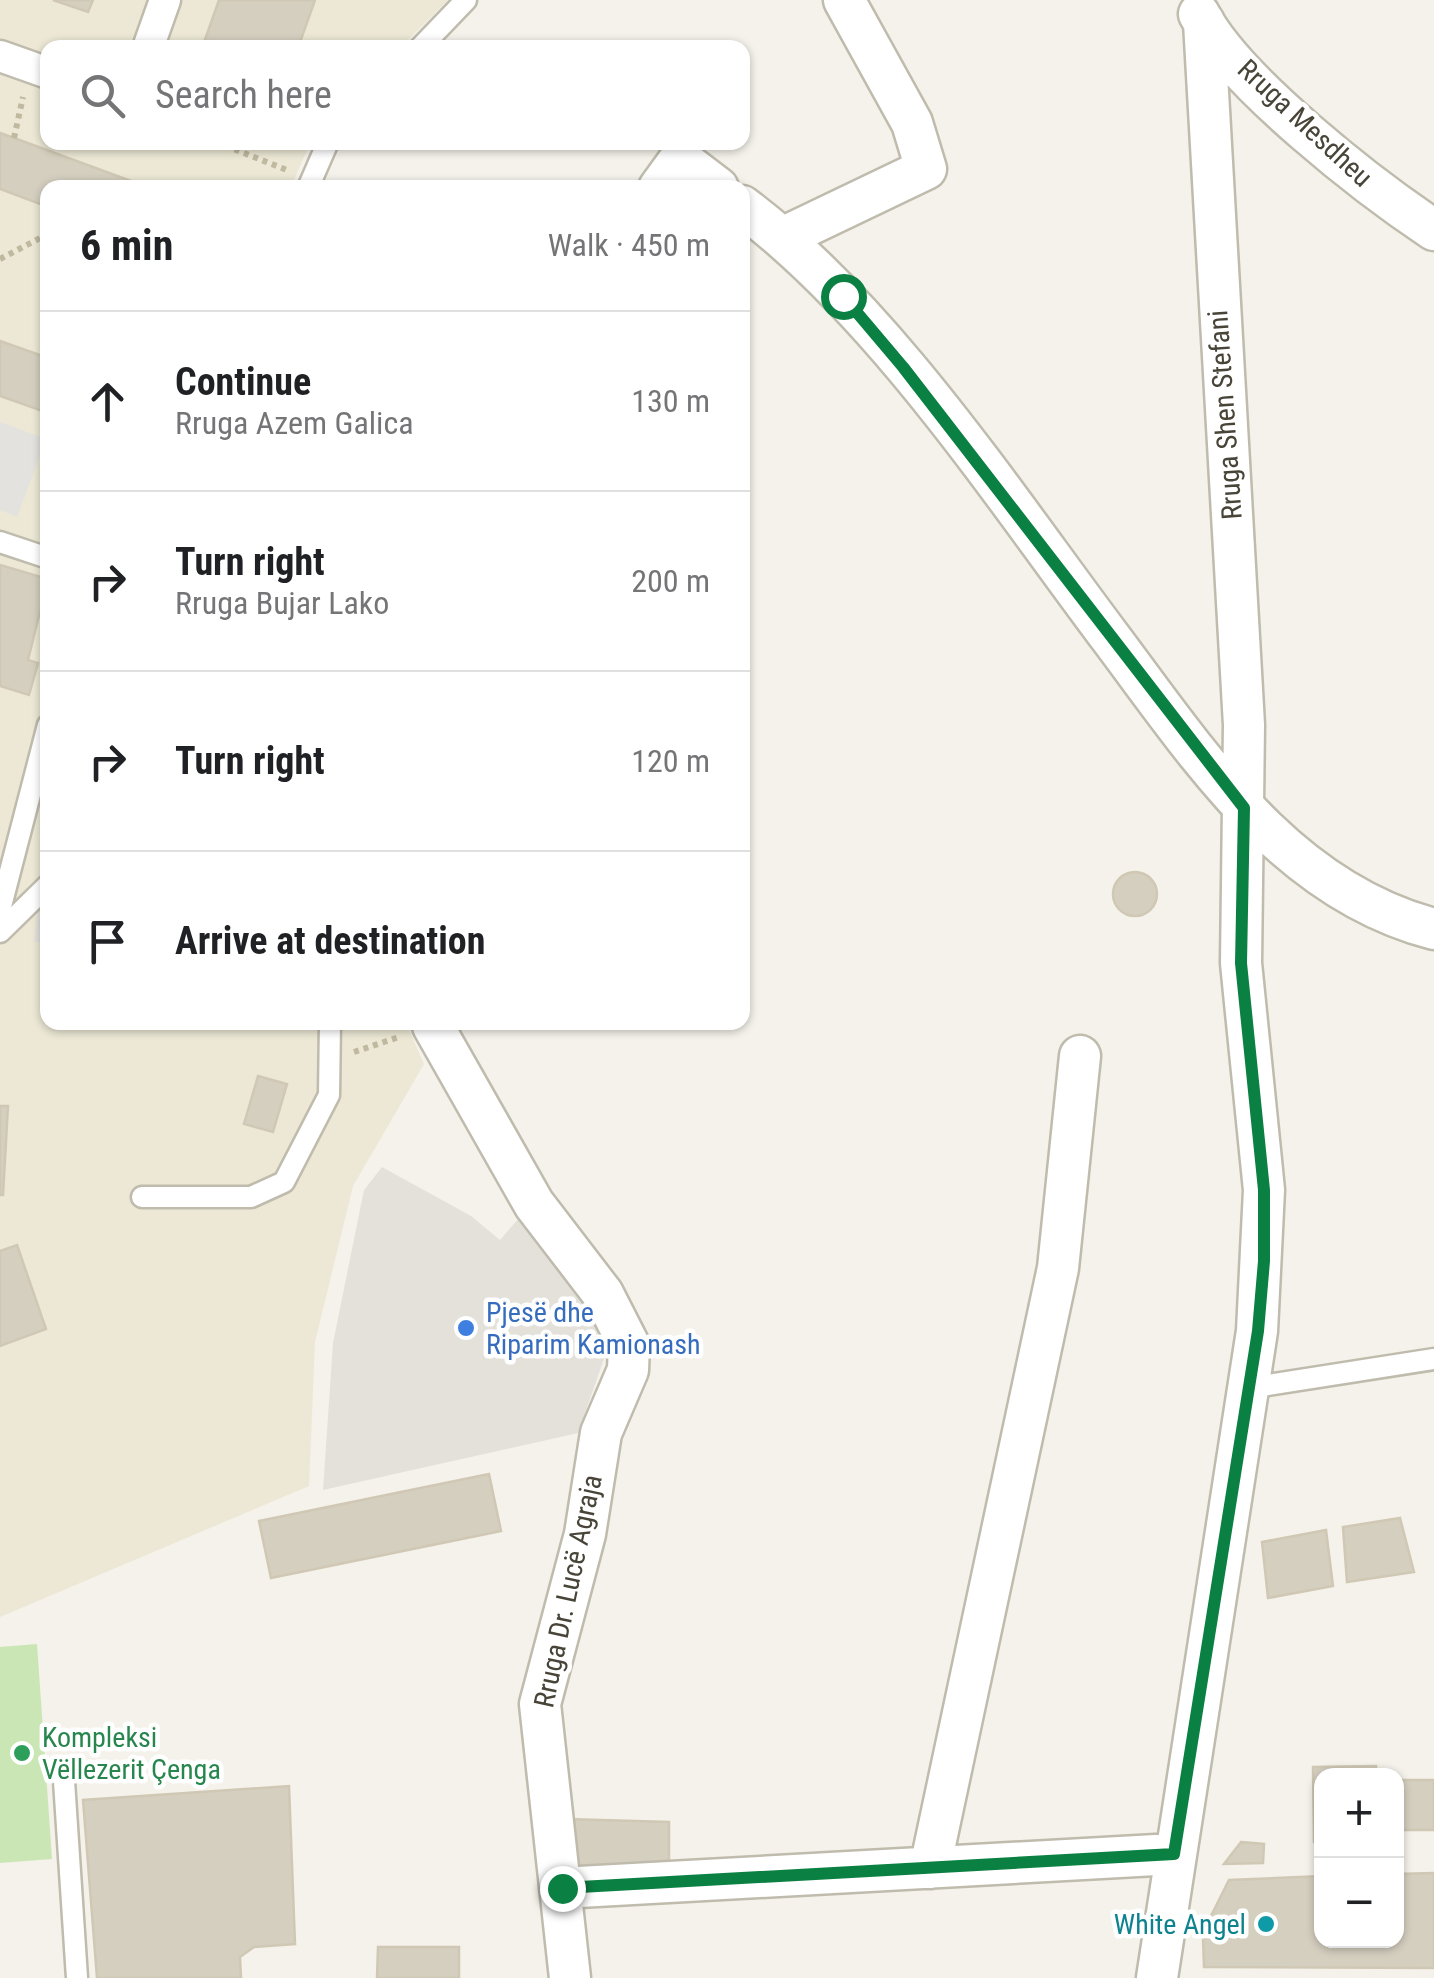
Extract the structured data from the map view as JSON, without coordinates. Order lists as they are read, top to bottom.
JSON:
{
  "streets": {
    "street": ["Rruga Mesdheu", "Rruga Shen Stefani", "Rruga Dr. Lucë Agraja"]
  },
  "crossings": [
    ["Rruga Mesdheu", "Rruga Shen Stefani"]
  ],
  "places": ["Pjesë dhe Riparim Kamionash", "Kompleksi Vëllezerit Çenga", "White Angel"],
  "page": {
    "search": "Search here",
    "heading": ["6 min", "Walk · 450 m"],
    "list": [
      ["Continue", "Rruga Azem Galica", "130 m"],
      ["Turn right", "Rruga Bujar Lako", "200 m"],
      ["Turn right", "120 m"],
      "Arrive at destination"
    ],
    "map_buttons": ["+", "−"]
  }
}
